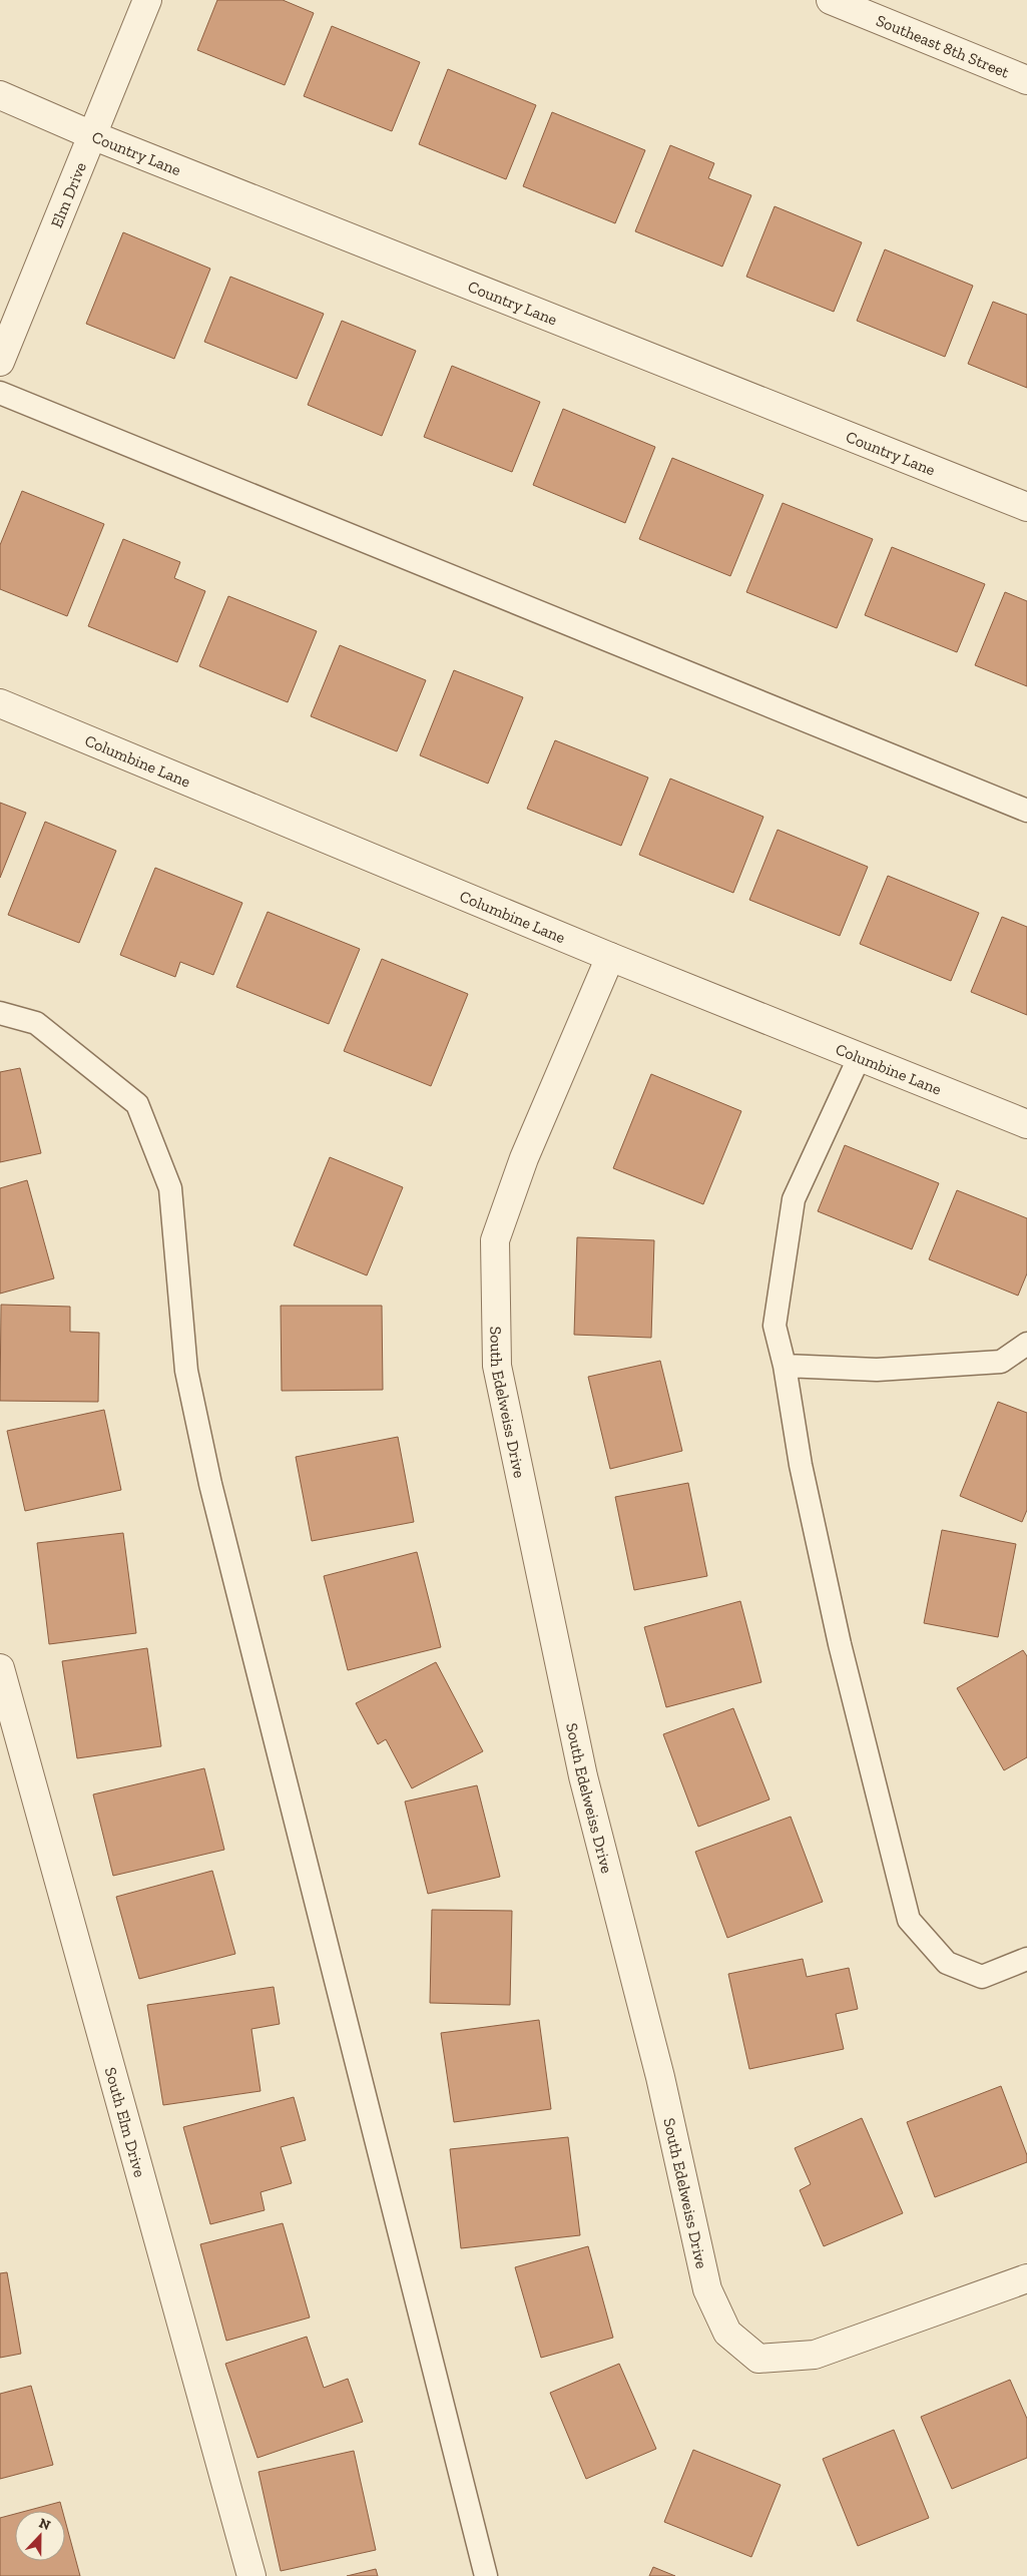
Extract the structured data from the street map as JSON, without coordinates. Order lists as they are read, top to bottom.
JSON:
{
  "streets": {
    "street": [
      "Southeast 8th Street",
      "Country Lane",
      "Elm Drive",
      "Columbine Lane",
      "South Edelweiss Drive",
      "South Elm Drive"
    ]
  },
  "crossings": [
    ["Country Lane", "Elm Drive"],
    ["Columbine Lane", "South Edelweiss Drive"]
  ],
  "north": "top"
}
